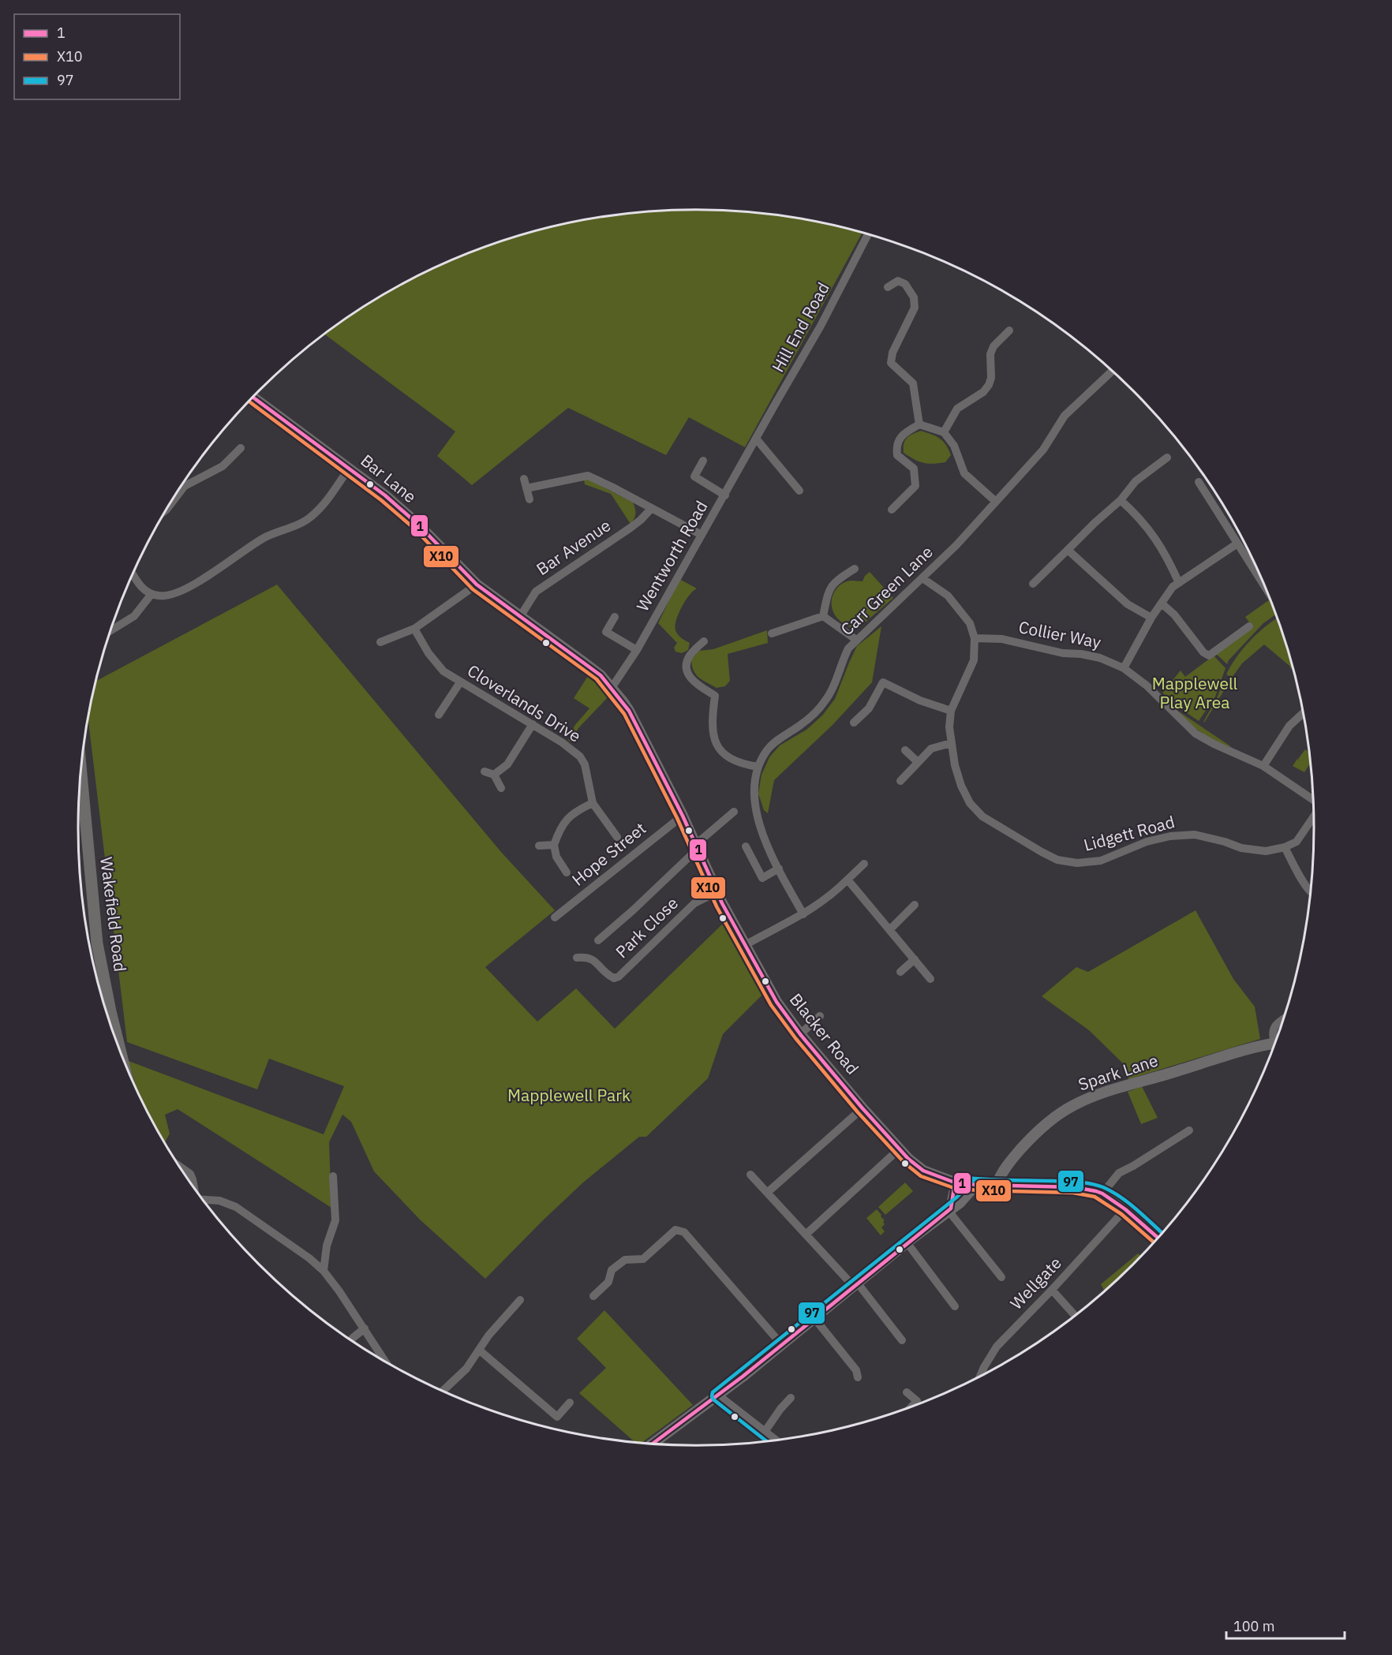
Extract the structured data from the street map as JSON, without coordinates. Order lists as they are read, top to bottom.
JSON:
{
  "streets": {
    "main road": [
      "Bar Lane",
      "Wakefield Road",
      "Blacker Road",
      "Spark Lane"
    ],
    "street": [
      "Hill End Road",
      "Bar Avenue",
      "Wentworth Road",
      "Carr Green Lane",
      "Collier Way",
      "Cloverlands Drive",
      "Lidgett Road",
      "Hope Street",
      "Park Close",
      "Wellgate"
    ]
  },
  "crossings": [
    ["Hill End Road", "Wentworth Road"],
    ["Bar Lane", "Bar Avenue"],
    ["Bar Lane", "Wentworth Road"],
    ["Bar Lane", "Blacker Road"],
    ["Wentworth Road", "Blacker Road"],
    ["Carr Green Lane", "Lidgett Road"],
    ["Collier Way", "Lidgett Road"],
    ["Hope Street", "Blacker Road"],
    ["Park Close", "Blacker Road"],
    ["Blacker Road", "Spark Lane"]
  ],
  "parks": ["Mapplewell Play Area", "Mapplewell Park"],
  "lines": ["transit line 1", "transit line X10", "transit line 97"],
  "legend": ["1", "X10", "97"],
  "scale_bar": "100 m"
}
